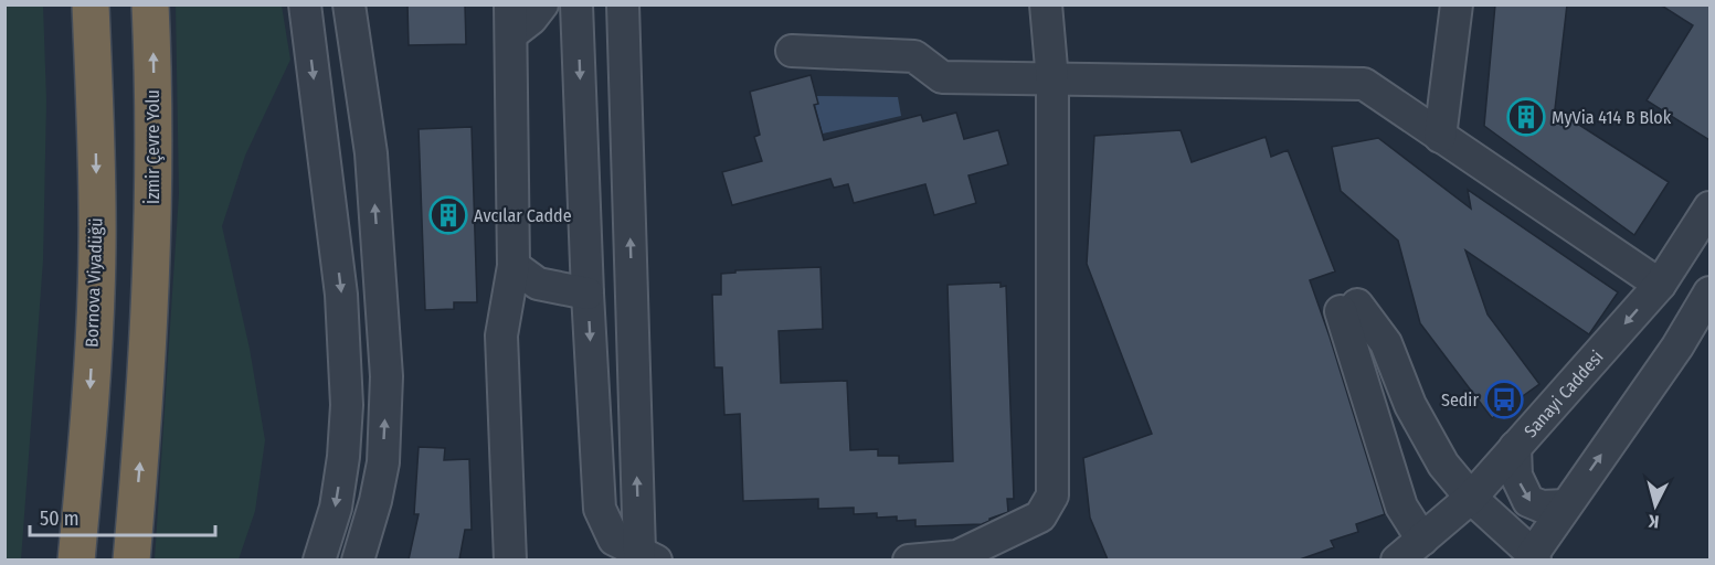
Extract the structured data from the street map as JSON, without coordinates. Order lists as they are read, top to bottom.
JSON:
{
  "streets": {
    "highway": ["İzmir Çevre Yolu", "Bornova Viyadüğü"],
    "street": ["Sanayi Caddesi"]
  },
  "one_way": ["İzmir Çevre Yolu", "Bornova Viyadüğü"],
  "places": {
    "building": ["MyVia 414 B Blok", "Avcılar Cadde"],
    "bus stop": ["Sedir"]
  },
  "scale_bar": "50 m",
  "north": "bottom"
}
